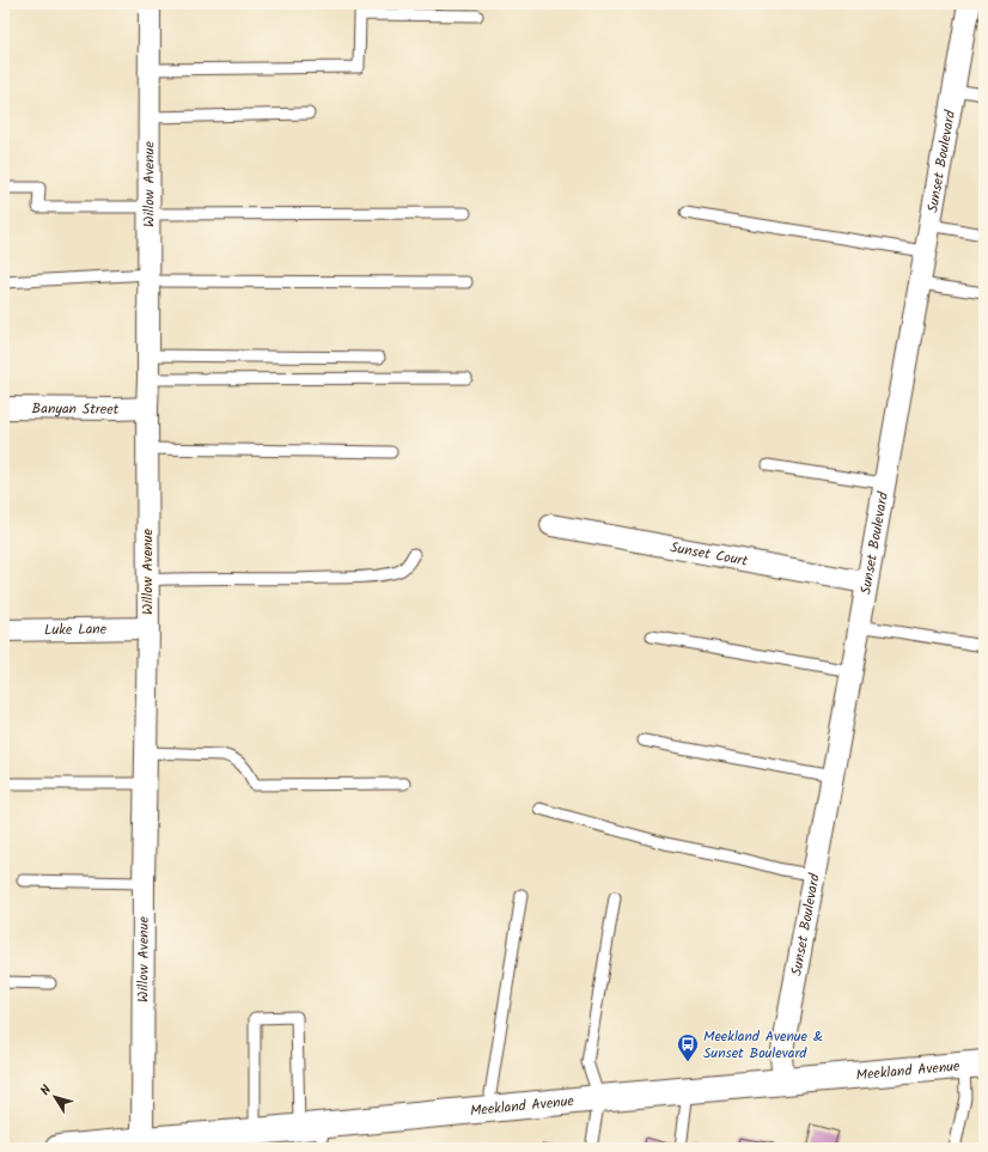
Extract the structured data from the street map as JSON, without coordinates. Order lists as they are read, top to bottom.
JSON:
{
  "streets": {
    "street": [
      "Sunset Boulevard",
      "Willow Avenue",
      "Banyan Street",
      "Sunset Court",
      "Luke Lane",
      "Meekland Avenue"
    ]
  },
  "crossings": [
    ["Sunset Boulevard", "Sunset Court"],
    ["Sunset Boulevard", "Meekland Avenue"],
    ["Willow Avenue", "Banyan Street"],
    ["Willow Avenue", "Luke Lane"],
    ["Willow Avenue", "Meekland Avenue"]
  ],
  "places": {
    "bus stop": ["Meekland Avenue & Sunset Boulevard"]
  },
  "north": "top left"
}
